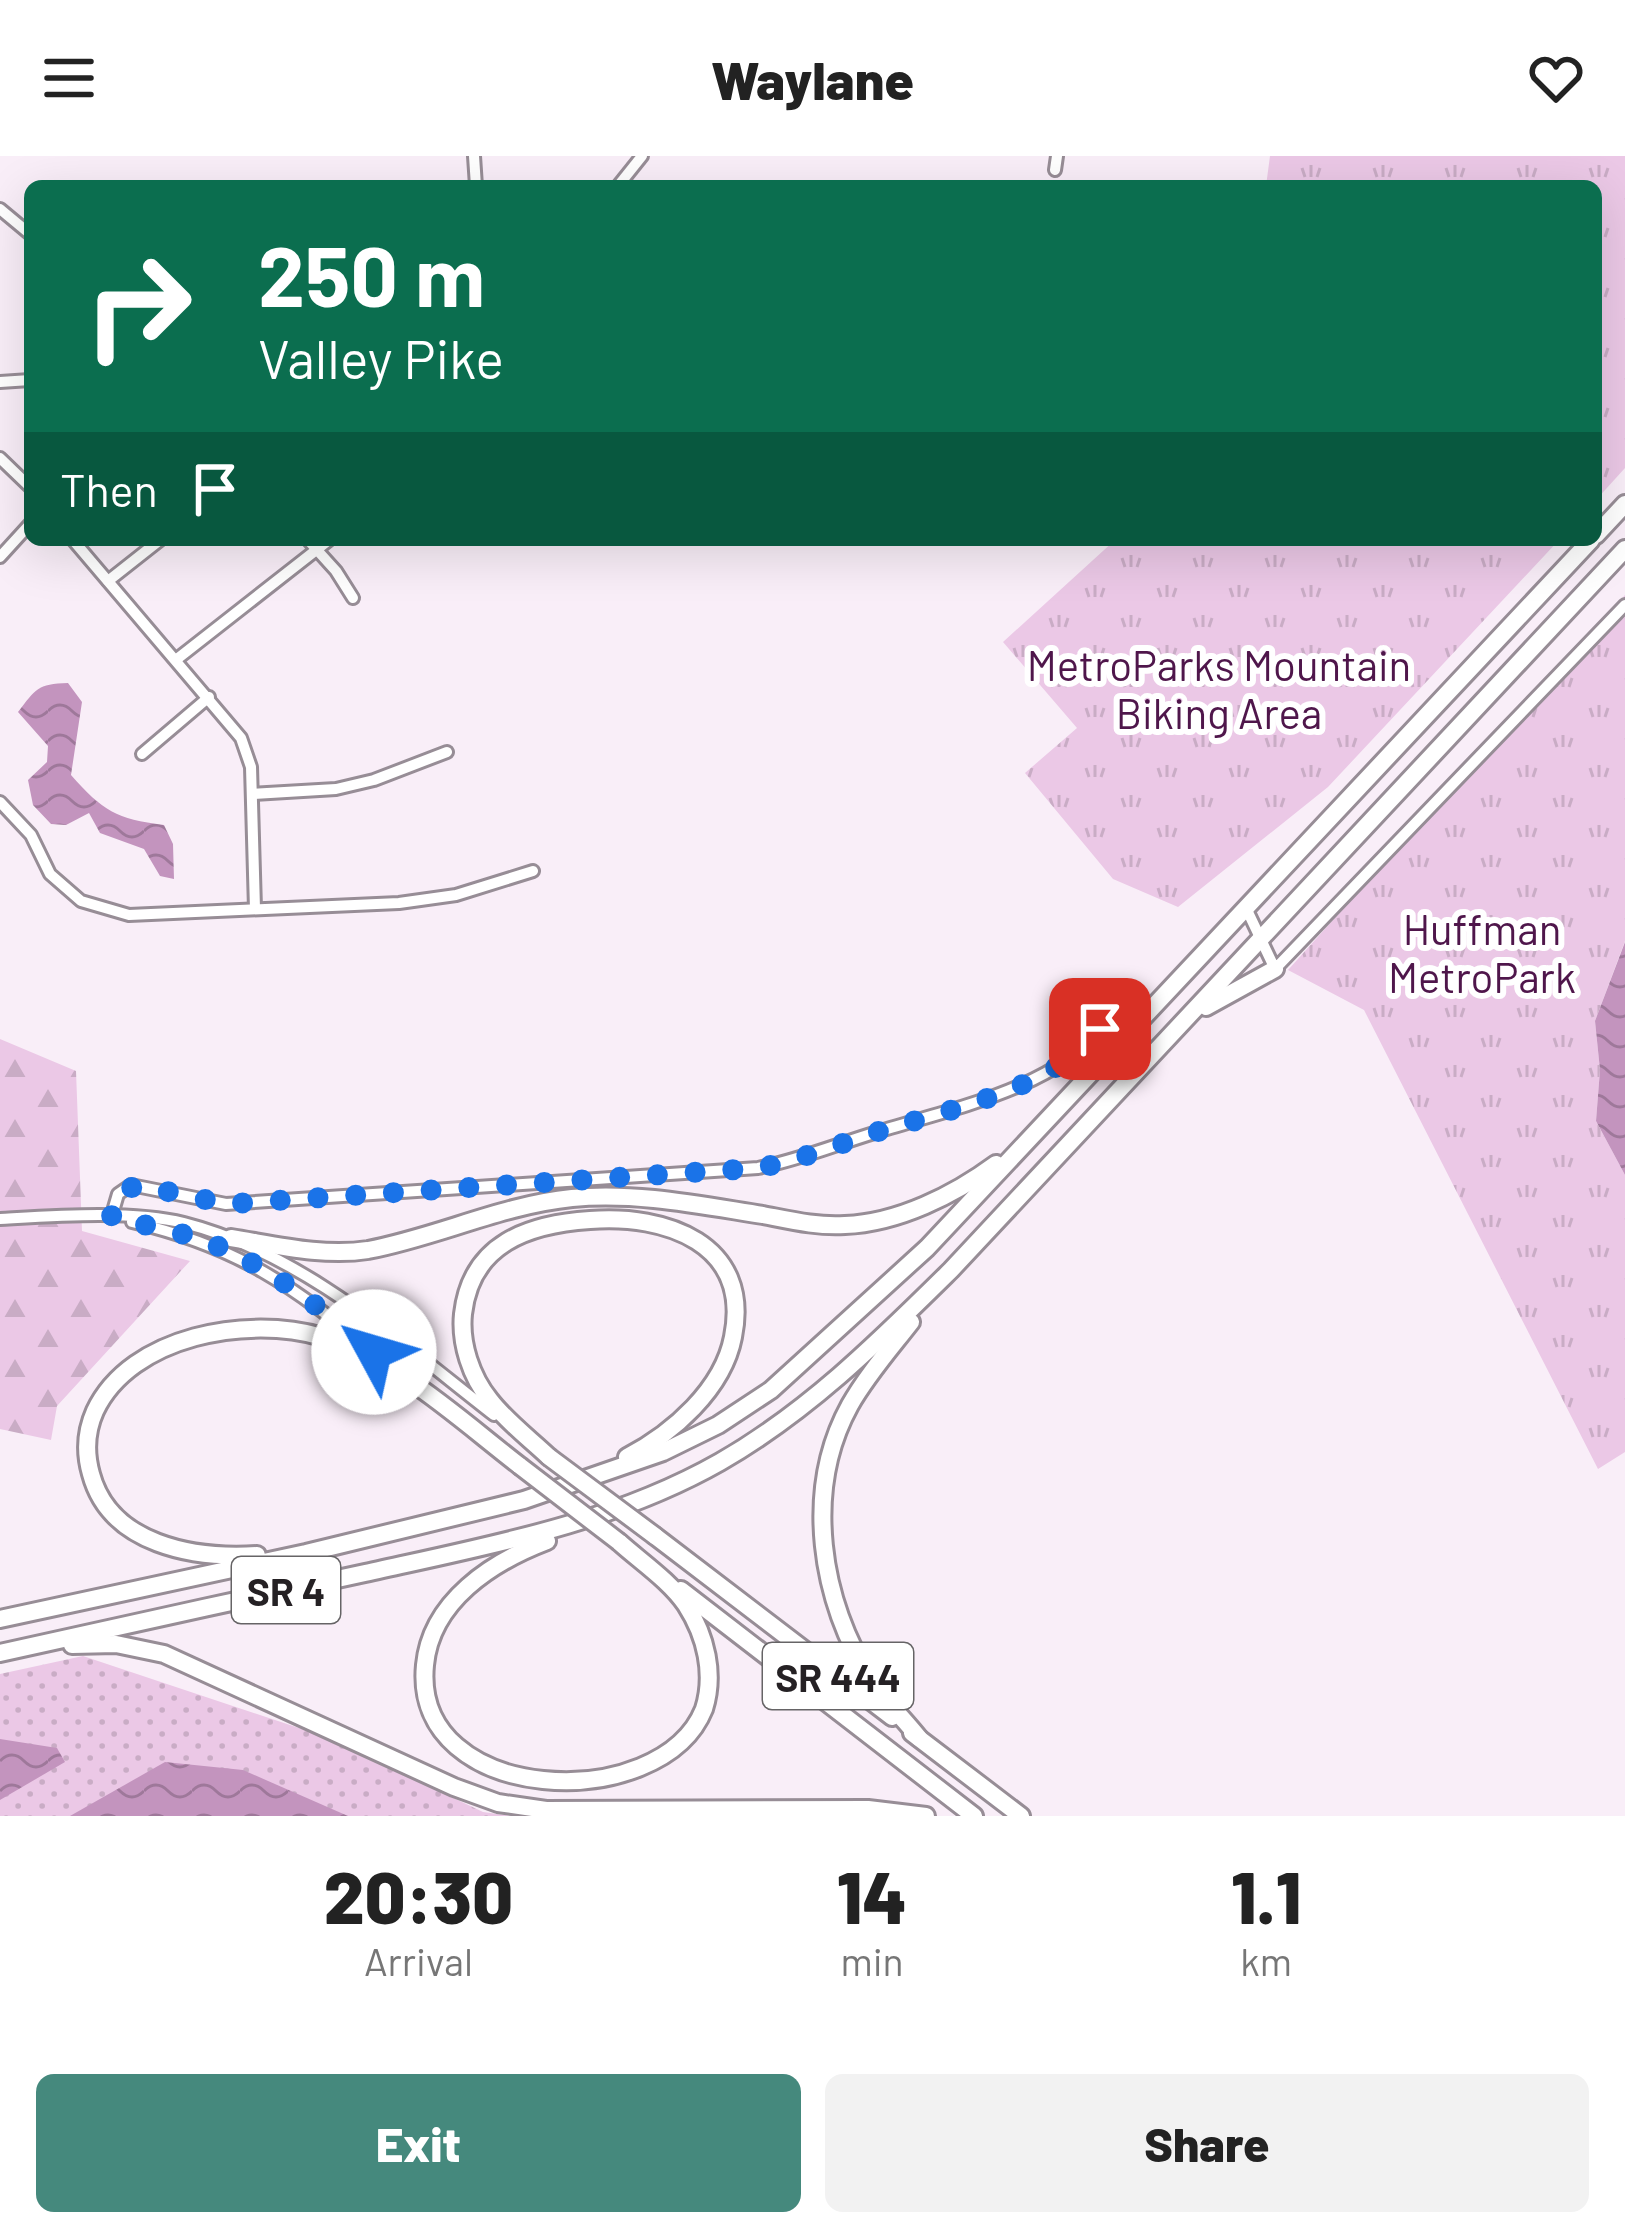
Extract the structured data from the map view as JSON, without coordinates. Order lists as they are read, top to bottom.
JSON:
{
  "streets": {
    "highway": ["SR 4", "SR 444"]
  },
  "parks": ["MetroParks Mountain Biking Area", "Huffman MetroPark"],
  "page": {
    "header": "Waylane",
    "turn": ["250 m", "Valley Pike"],
    "then": "Then",
    "eta": [
      "20:30",
      "Arrival",
      "14",
      "min",
      "1.1",
      "km"
    ],
    "buttons": ["Exit", "Share"]
  }
}
